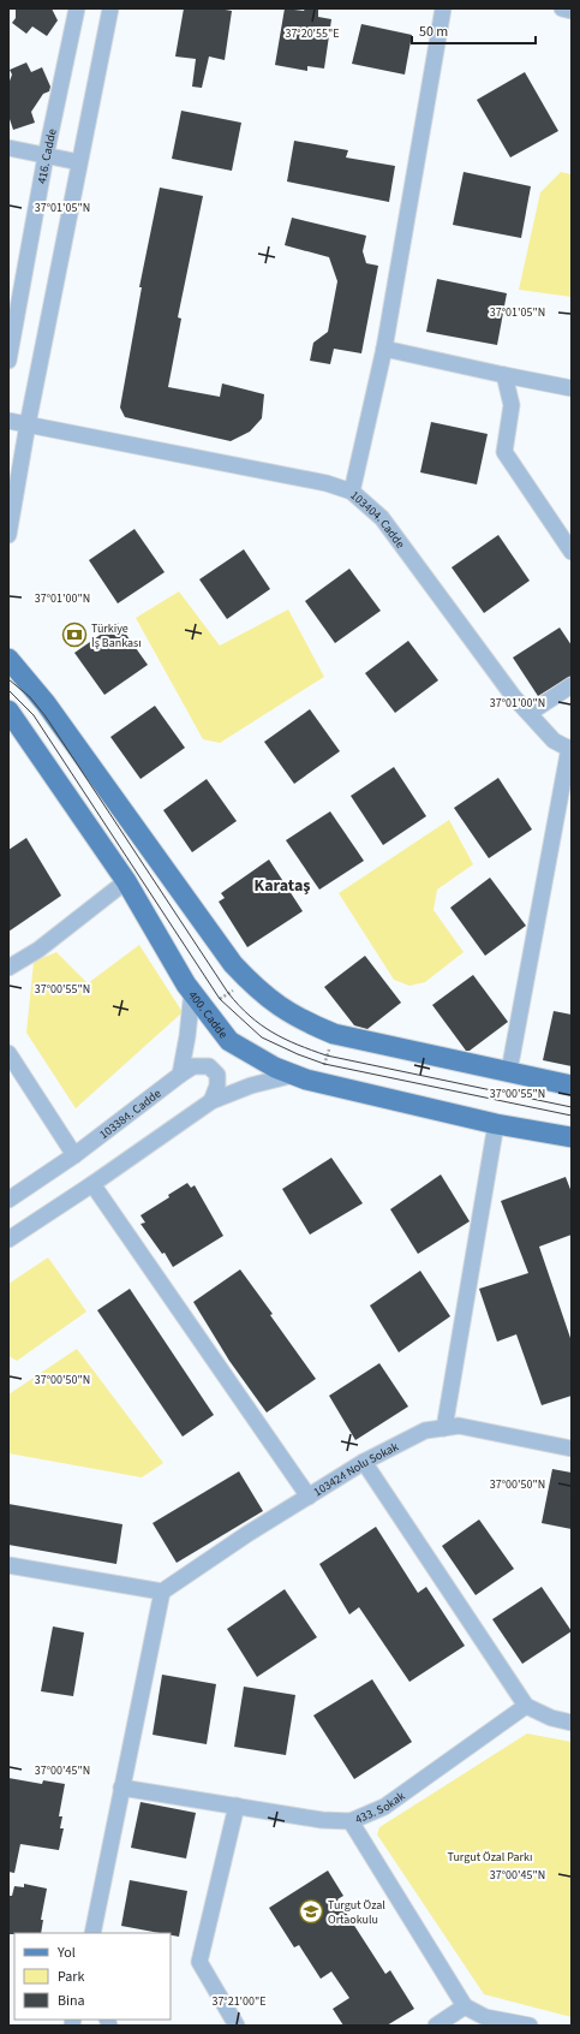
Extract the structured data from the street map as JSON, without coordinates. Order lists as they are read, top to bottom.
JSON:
{
  "streets": {
    "main road": ["400. Cadde"],
    "street": [
      "416. Cadde",
      "103404. Cadde",
      "103384. Cadde",
      "103424 Nolu Sokak",
      "433. Sokak"
    ]
  },
  "districts": ["Karataş"],
  "parks": ["Turgut Özal Parkı"],
  "places": {
    "bank": ["Türkiye İş Bankası"],
    "school or university": ["Turgut Özal Ortaokulu"]
  },
  "legend": ["Yol", "Park", "Bina"],
  "scale_bar": "50 m",
  "coordinates": [
    "37°20'55\"E",
    "37°01'05\"N",
    "37°01'00\"N",
    "37°00'55\"N",
    "37°00'50\"N",
    "37°00'45\"N",
    "37°21'00\"E"
  ]
}
